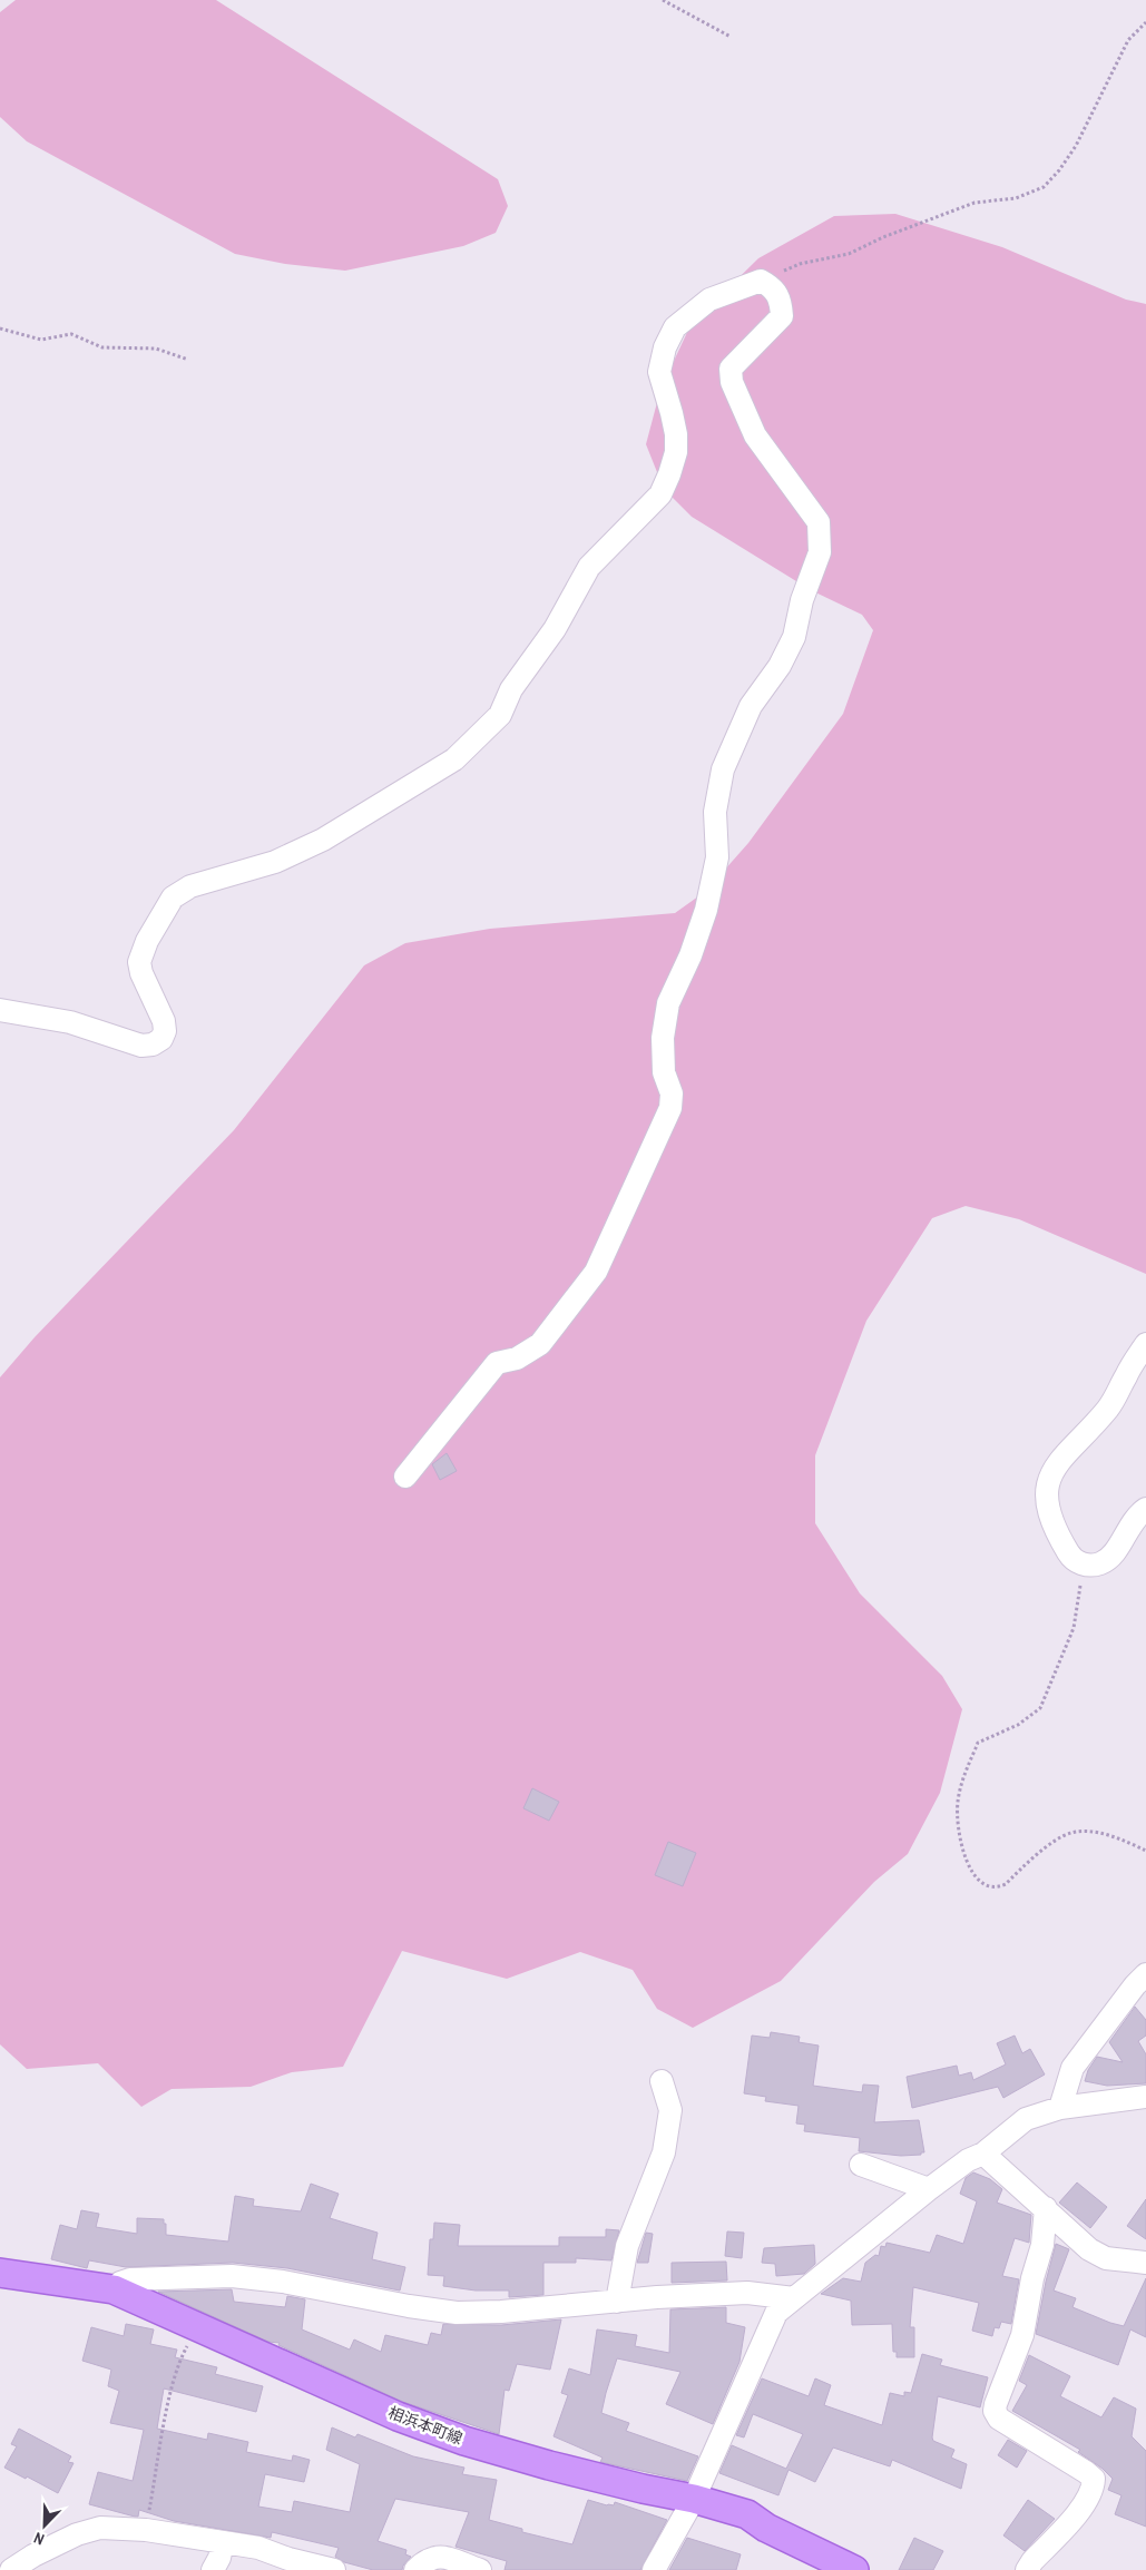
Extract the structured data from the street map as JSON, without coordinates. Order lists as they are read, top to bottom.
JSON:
{
  "streets": {
    "main road": ["相浜本町線"]
  },
  "north": "bottom left"
}
